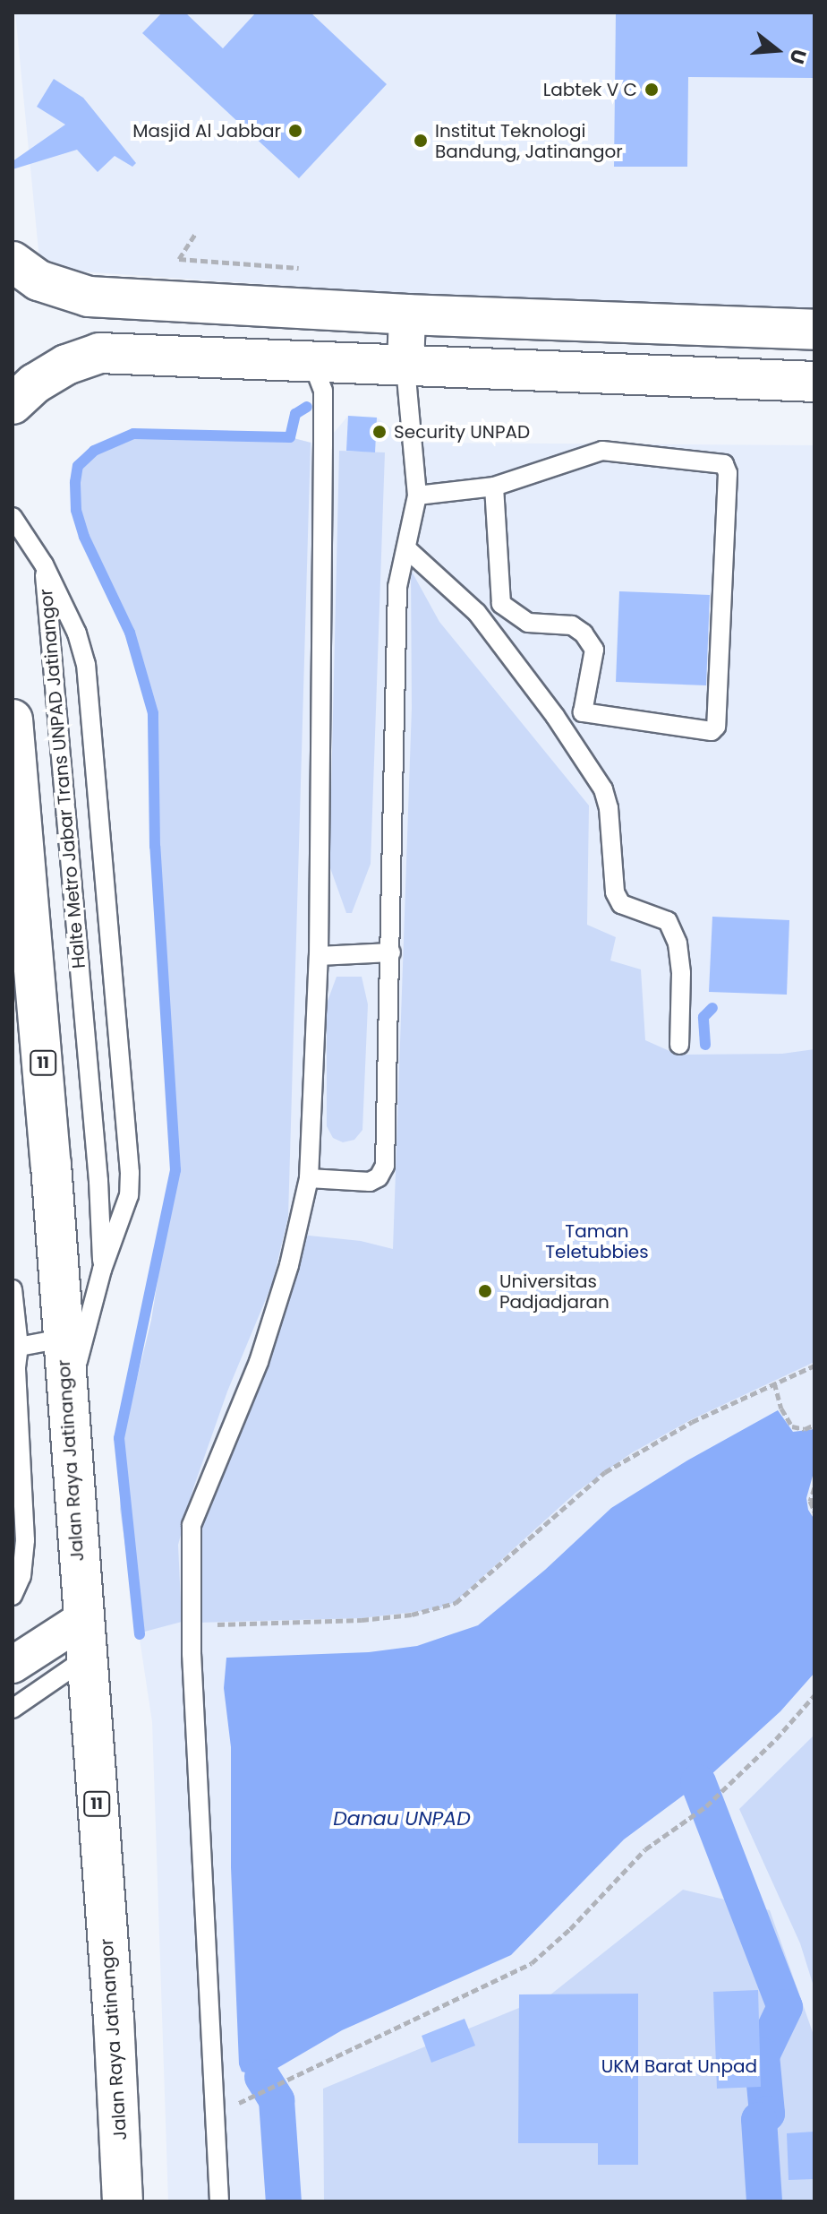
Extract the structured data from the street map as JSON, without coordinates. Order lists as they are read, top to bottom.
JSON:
{
  "streets": {
    "main road": ["11", "Jalan Raya Jatinangor"],
    "lane": ["Halte Metro Jabar Trans UNPAD Jatinangor"]
  },
  "water": ["Danau UNPAD"],
  "parks": ["Taman Teletubbies", "UKM Barat Unpad"],
  "places": [
    "Labtek V C",
    "Masjid Al Jabbar",
    "Institut Teknologi Bandung, Jatinangor",
    "Security UNPAD",
    "Universitas Padjadjaran"
  ],
  "north": "right"
}
